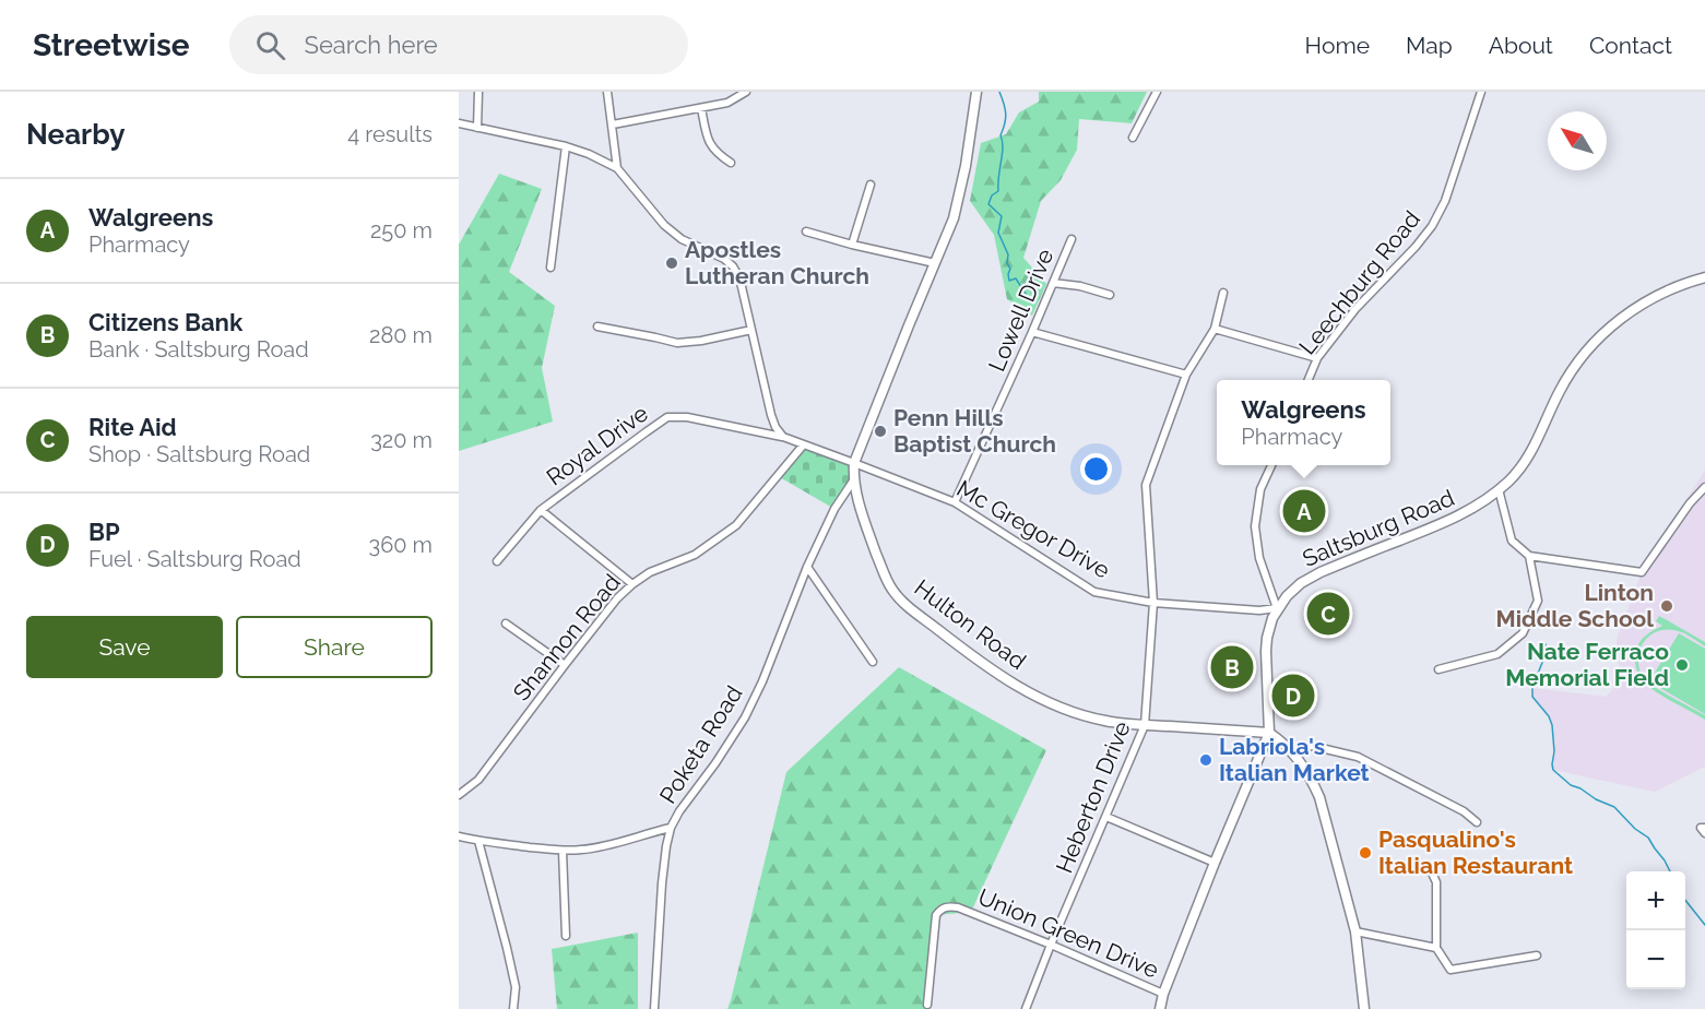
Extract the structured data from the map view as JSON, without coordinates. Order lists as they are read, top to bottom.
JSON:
{
  "streets": {
    "main road": ["Saltsburg Road", "Hulton Road"],
    "street": [
      "Leechburg Road",
      "Lowell Drive",
      "Royal Drive",
      "Mc Gregor Drive",
      "Shannon Road",
      "Poketa Road",
      "Heberton Drive",
      "Union Green Drive"
    ]
  },
  "crossings": [
    ["Lowell Drive", "Mc Gregor Drive"],
    ["Royal Drive", "Mc Gregor Drive"],
    ["Royal Drive", "Shannon Road"],
    ["Saltsburg Road", "Mc Gregor Drive"],
    ["Saltsburg Road", "Hulton Road"],
    ["Saltsburg Road", "Union Green Drive"],
    ["Mc Gregor Drive", "Hulton Road"],
    ["Mc Gregor Drive", "Shannon Road"],
    ["Mc Gregor Drive", "Heberton Drive"],
    ["Hulton Road", "Poketa Road"],
    ["Hulton Road", "Heberton Drive"],
    ["Heberton Drive", "Union Green Drive"]
  ],
  "places": [
    "Apostles Lutheran Church",
    "Penn Hills Baptist Church",
    "Linton Middle School",
    "Nate Ferraco Memorial Field",
    "Labriola's Italian Market",
    "Pasqualino's Italian Restaurant"
  ],
  "north": "top left",
  "page": {
    "header": "Streetwise",
    "search": "Search here",
    "nav": [
      "Home",
      "Map",
      "About",
      "Contact"
    ],
    "heading": ["Nearby", "4 results"],
    "list": [
      {
        "mark": "A",
        "name": "Walgreens",
        "note": "Pharmacy",
        "value": "250 m"
      },
      {
        "mark": "B",
        "name": "Citizens Bank",
        "note": "Bank · Saltsburg Road",
        "value": "280 m"
      },
      {
        "mark": "C",
        "name": "Rite Aid",
        "note": "Shop · Saltsburg Road",
        "value": "320 m"
      },
      {
        "mark": "D",
        "name": "BP",
        "note": "Fuel · Saltsburg Road",
        "value": "360 m"
      }
    ],
    "popup": ["Walgreens", "Pharmacy"],
    "pins": [
      "A",
      "C",
      "B",
      "D"
    ],
    "buttons": ["Save", "Share"],
    "map_buttons": ["+", "−"]
  }
}
